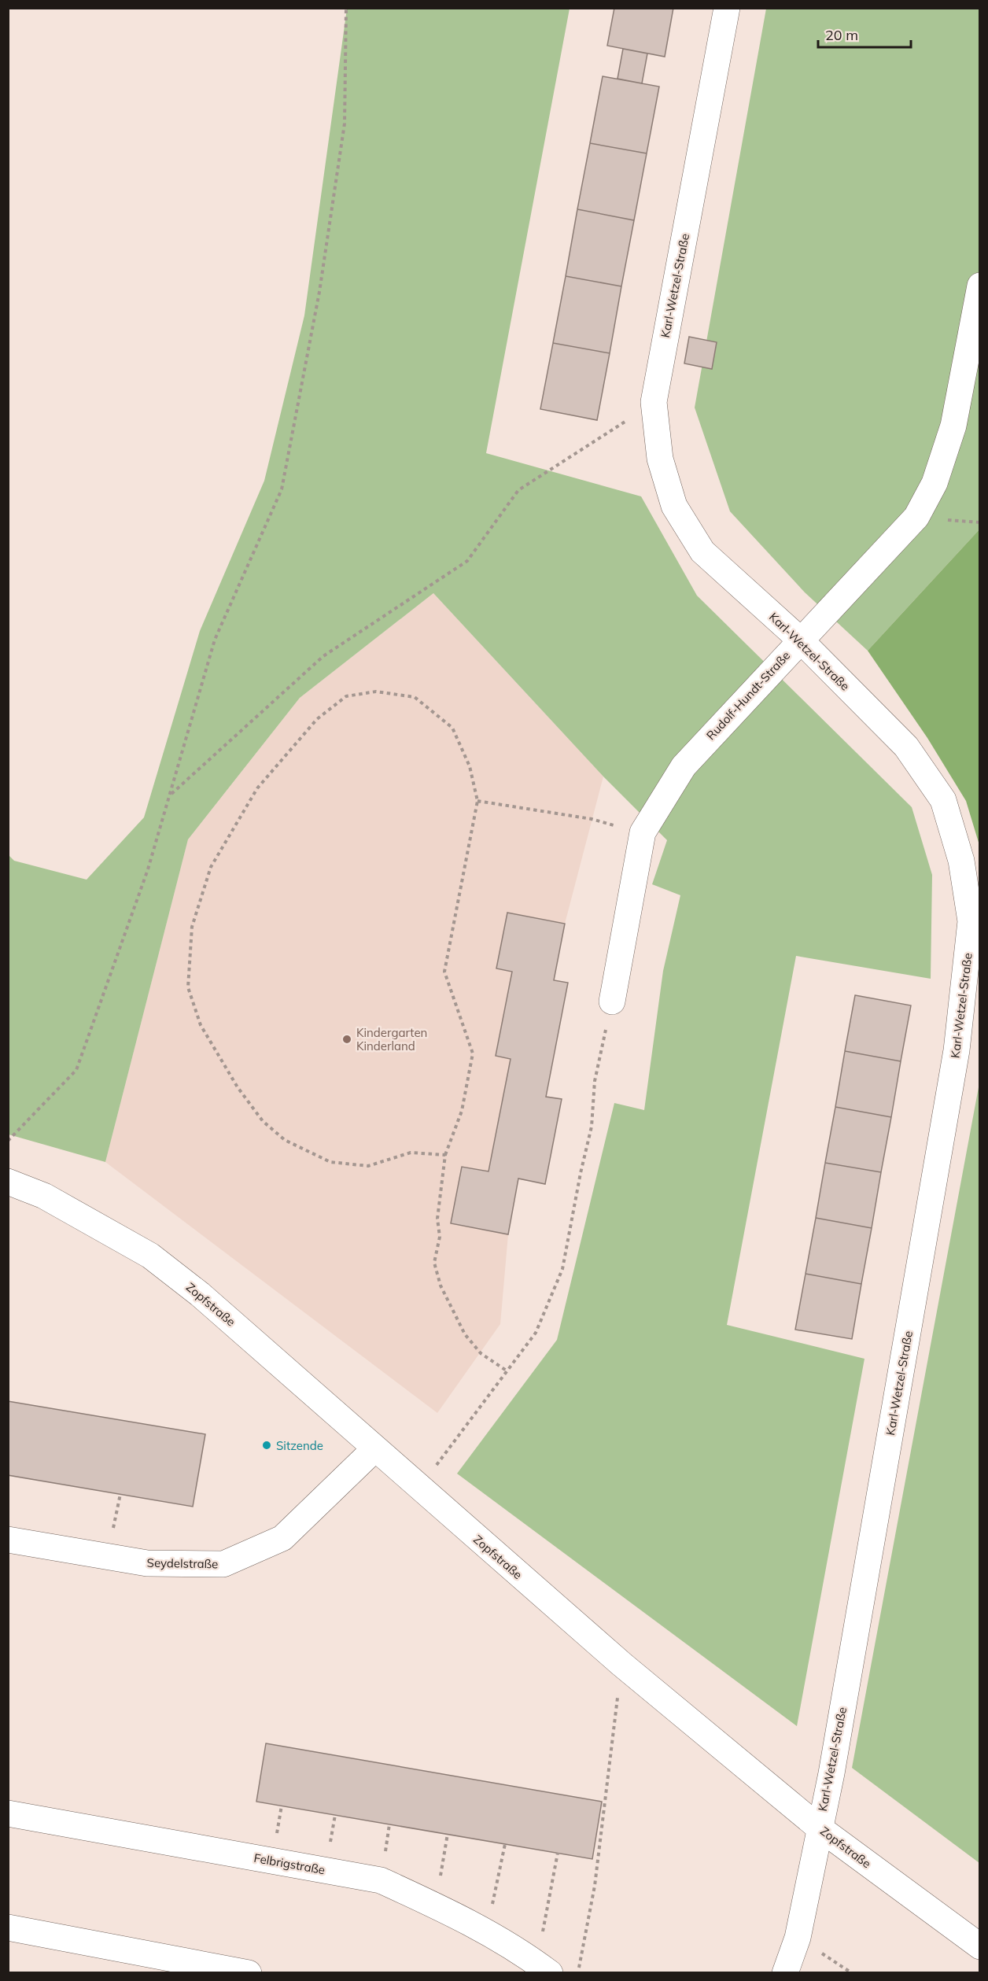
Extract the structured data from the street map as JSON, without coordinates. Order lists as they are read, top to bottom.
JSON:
{
  "streets": {
    "street": [
      "Karl-Wetzel-Straße",
      "Rudolf-Hundt-Straße",
      "Zopfstraße",
      "Seydelstraße",
      "Felbrigstraße"
    ]
  },
  "crossings": [
    ["Karl-Wetzel-Straße", "Rudolf-Hundt-Straße"],
    ["Karl-Wetzel-Straße", "Zopfstraße"],
    ["Zopfstraße", "Seydelstraße"]
  ],
  "places": ["Kindergarten Kinderland", "Sitzende"],
  "scale_bar": "20 m"
}
